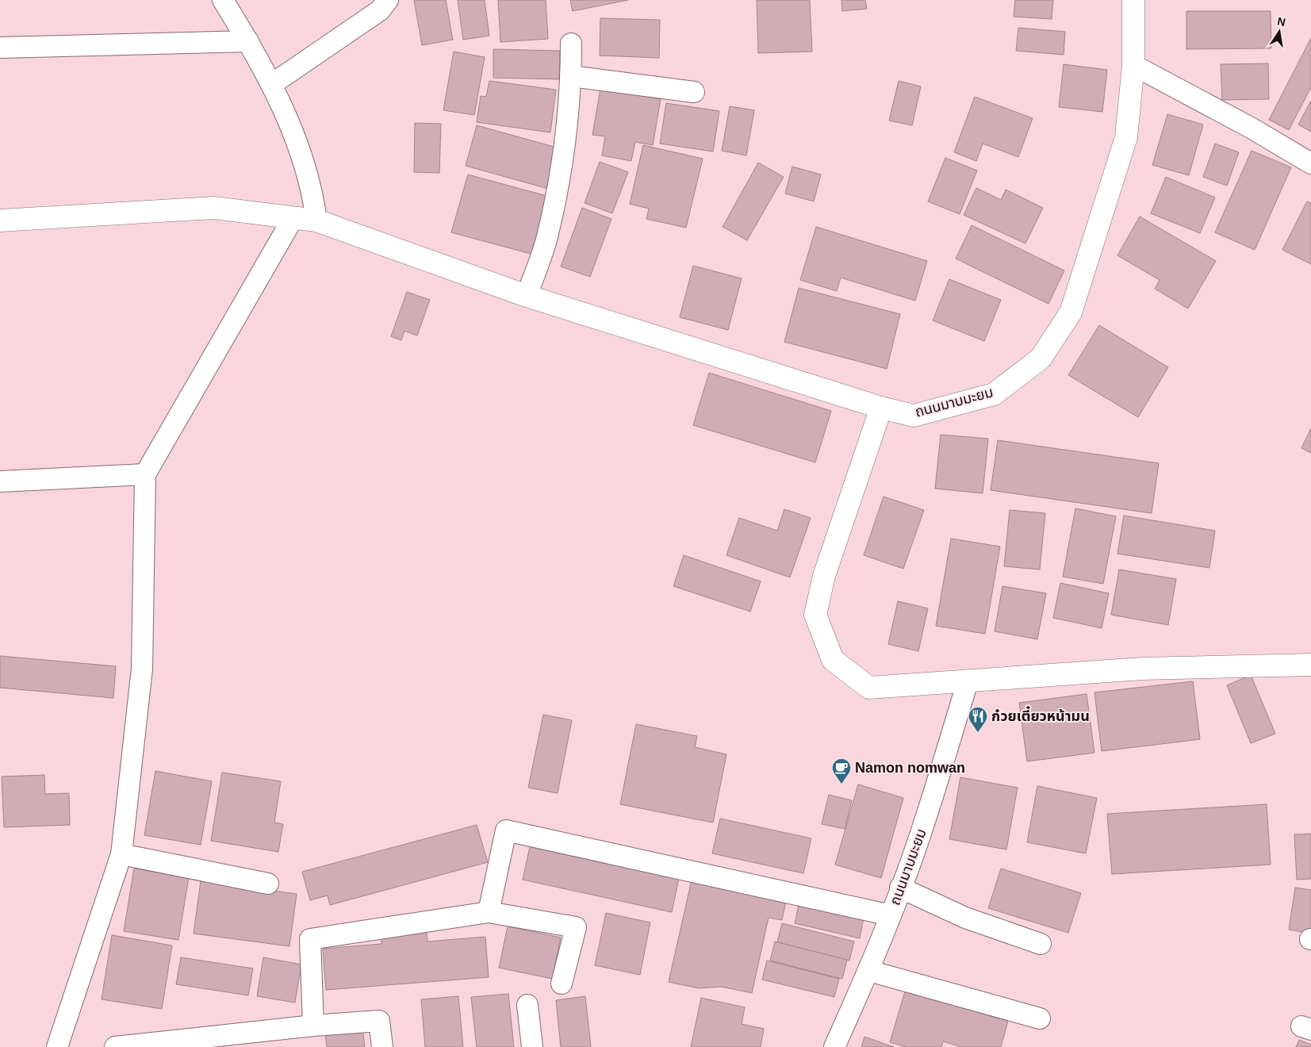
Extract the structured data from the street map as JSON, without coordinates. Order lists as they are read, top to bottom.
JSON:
{
  "streets": {
    "street": ["ถนนมาบมะยม"]
  },
  "places": {
    "restaurant": ["ก๋วยเตี๋ยวหน้ามน"],
    "cafe": ["Namon nomwan"]
  },
  "north": "top"
}
